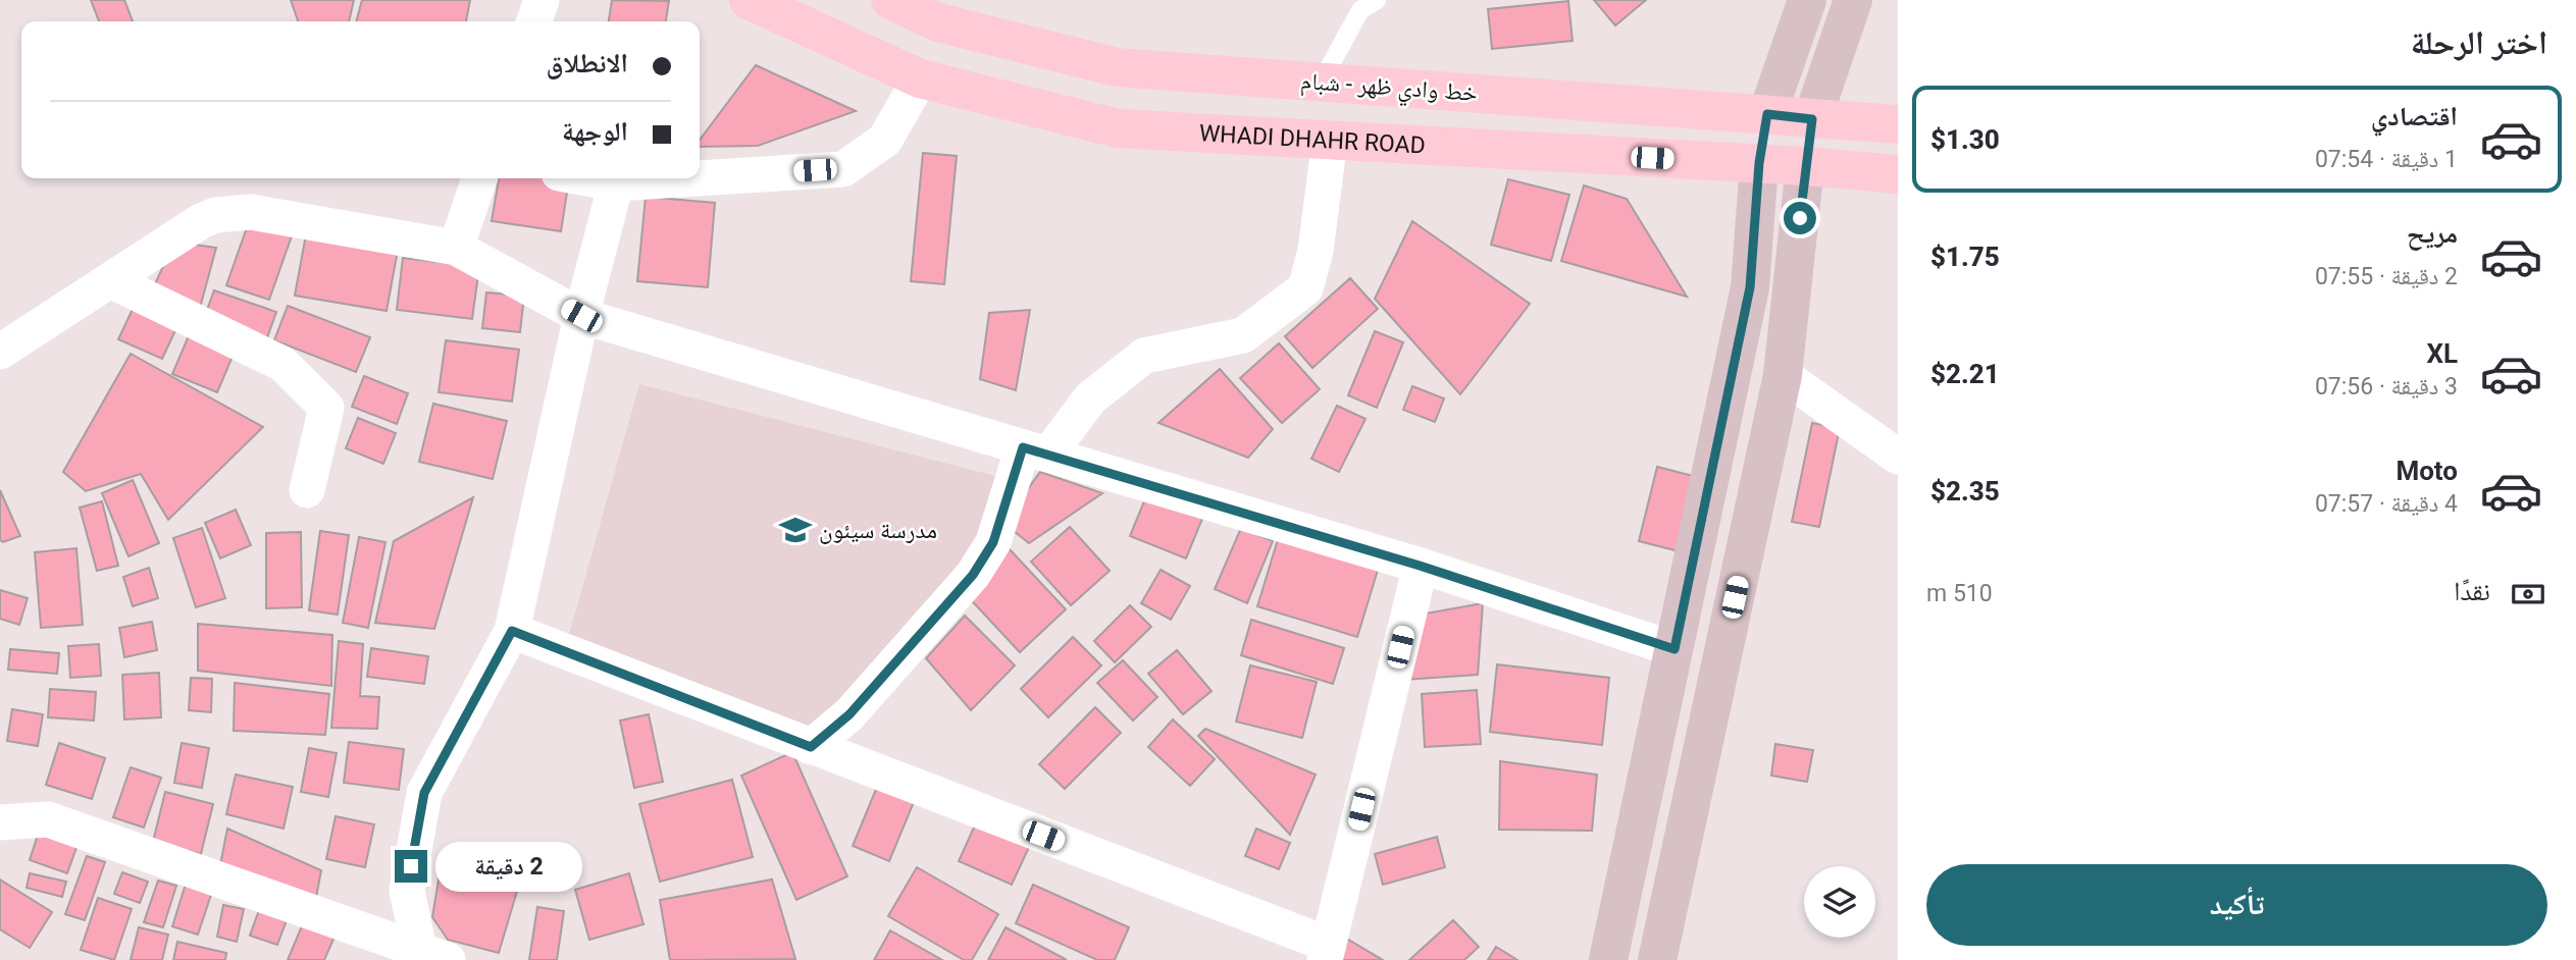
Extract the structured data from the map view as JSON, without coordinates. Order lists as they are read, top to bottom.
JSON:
{
  "streets": {
    "main road": ["خط وادي ظهر - شبام", "WHADI DHAHR ROAD"]
  },
  "places": {
    "school or university": ["مدرسة سيئون"]
  },
  "page": {
    "heading": "اختر الرحلة",
    "banner": ["الانطلاق", "الوجهة"],
    "list": [
      {
        "name": "اقتصادي",
        "note": "1 دقيقة · 07:54",
        "value": "$1.30"
      },
      {
        "name": "مريح",
        "note": "2 دقيقة · 07:55",
        "value": "$1.75"
      },
      {
        "name": "XL",
        "note": "3 دقيقة · 07:56",
        "value": "$2.21"
      },
      {
        "name": "Moto",
        "note": "4 دقيقة · 07:57",
        "value": "$2.35"
      }
    ],
    "pay": ["نقدًا", "510 m"],
    "bubble": "2 دقيقة",
    "buttons": "تأكيد"
  }
}
